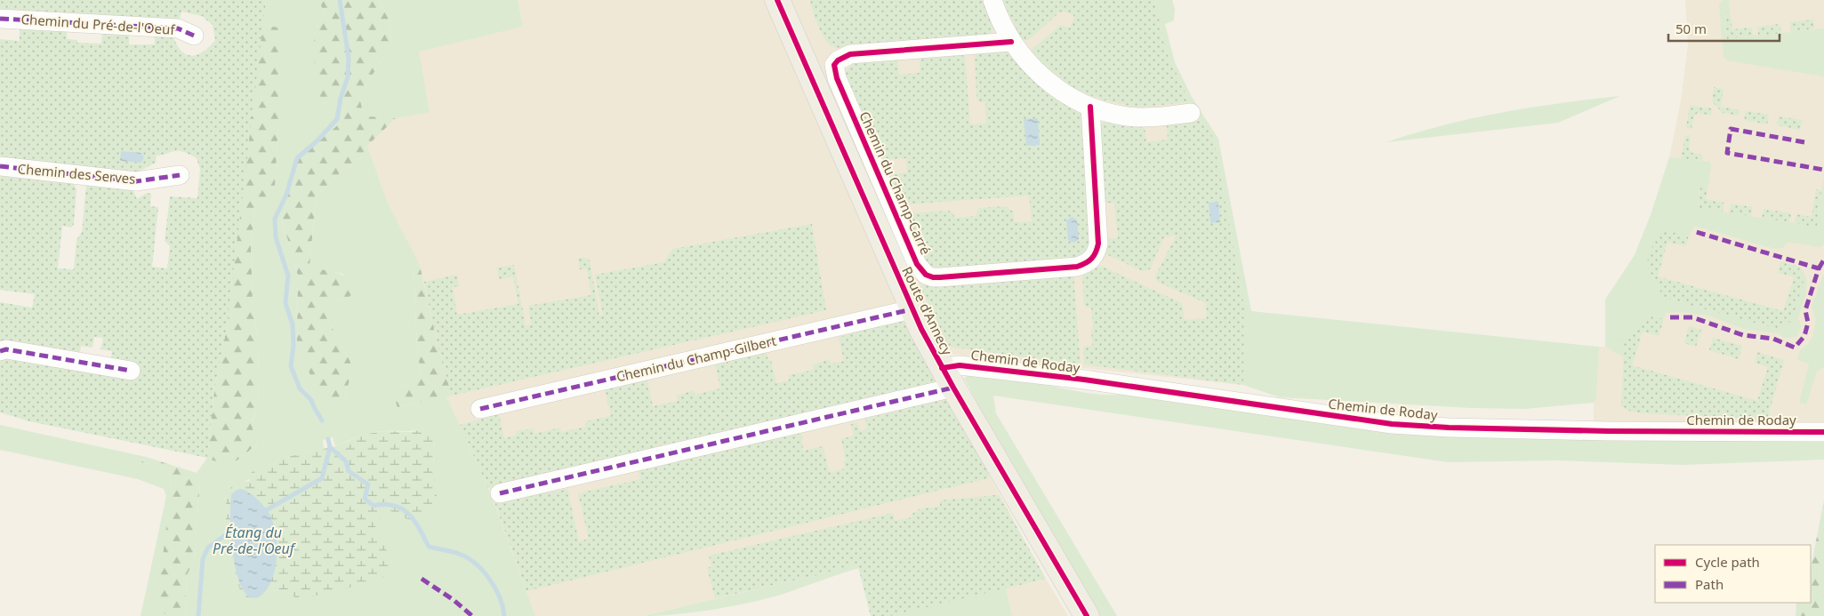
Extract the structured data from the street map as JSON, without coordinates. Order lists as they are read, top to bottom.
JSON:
{
  "streets": {
    "main road": ["Route d'Annecy"],
    "street": [
      "Chemin du Pré-de-l'Oeuf",
      "Chemin des Serves",
      "Chemin du Champ-Carré",
      "Chemin du Champ-Gilbert",
      "Chemin de Roday"
    ]
  },
  "crossings": [
    ["Route d'Annecy", "Chemin du Champ-Gilbert"],
    ["Route d'Annecy", "Chemin de Roday"]
  ],
  "water": ["Étang du Pré-de-l'Oeuf"],
  "legend": ["Cycle path", "Path"],
  "scale_bar": "50 m"
}
